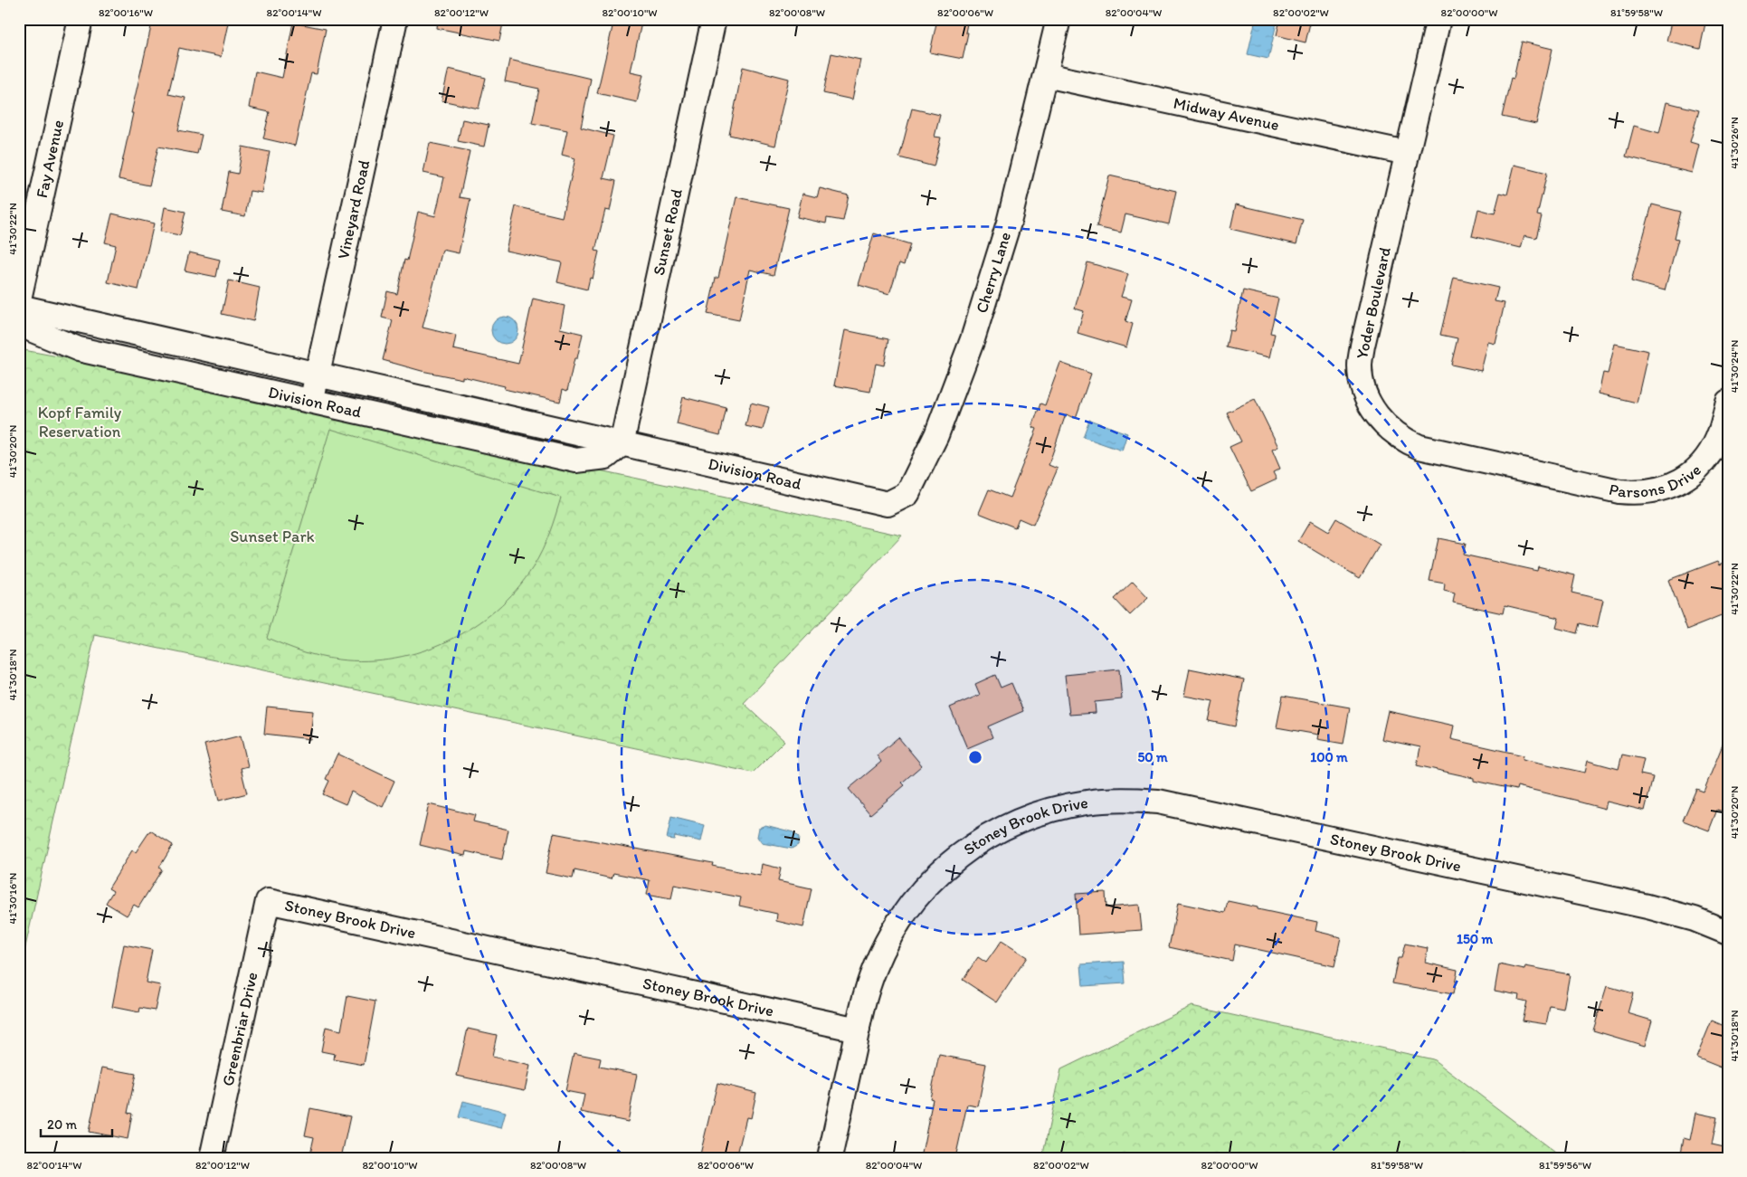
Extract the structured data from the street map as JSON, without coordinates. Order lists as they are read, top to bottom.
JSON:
{
  "streets": {
    "street": [
      "Midway Avenue",
      "Fay Avenue",
      "Vineyard Road",
      "Sunset Road",
      "Cherry Lane",
      "Yoder Boulevard",
      "Division Road",
      "Parsons Drive",
      "Stoney Brook Drive",
      "Greenbriar Drive"
    ]
  },
  "crossings": [
    ["Midway Avenue", "Cherry Lane"],
    ["Midway Avenue", "Yoder Boulevard"],
    ["Vineyard Road", "Division Road"],
    ["Sunset Road", "Division Road"],
    ["Cherry Lane", "Division Road"],
    ["Yoder Boulevard", "Parsons Drive"],
    ["Stoney Brook Drive", "Greenbriar Drive"]
  ],
  "parks": ["Kopf Family Reservation", "Sunset Park"],
  "scale_bar": "20 m",
  "coordinates": [
    "82°00'16\"W",
    "82°00'14\"W",
    "82°00'12\"W",
    "82°00'10\"W",
    "82°00'08\"W",
    "82°00'06\"W",
    "82°00'04\"W",
    "82°00'02\"W",
    "82°00'00\"W",
    "81°59'58\"W",
    "41°30'26\"N",
    "41°30'22\"N",
    "41°30'24\"N",
    "41°30'20\"N",
    "41°30'18\"N",
    "41°30'16\"N",
    "81°59'56\"W"
  ],
  "rings": ["50 m", "100 m", "150 m"]
}
